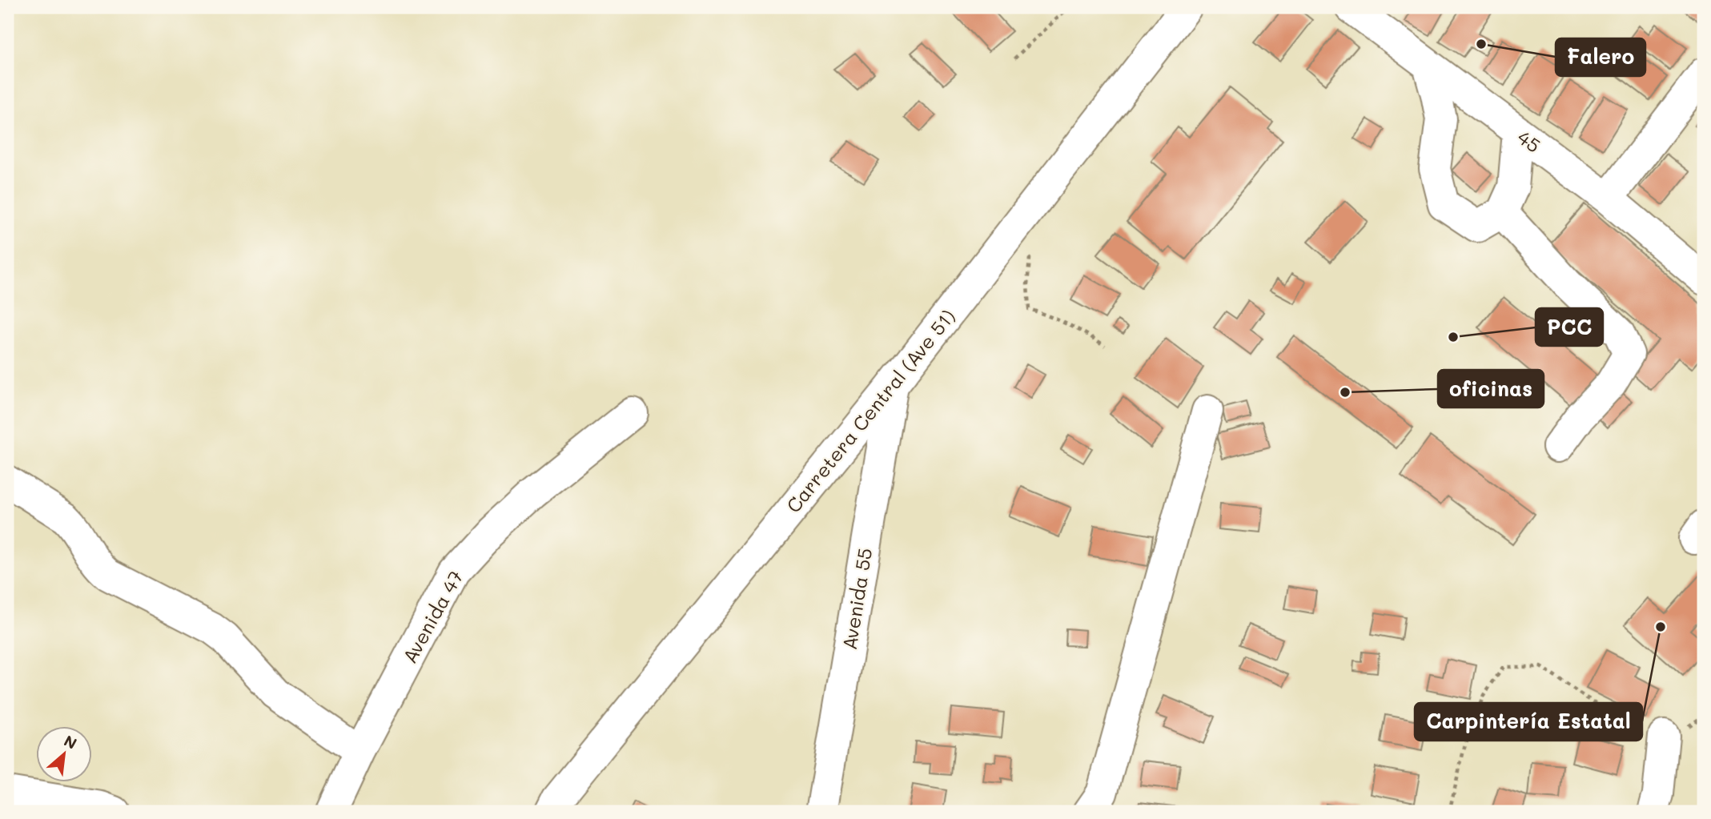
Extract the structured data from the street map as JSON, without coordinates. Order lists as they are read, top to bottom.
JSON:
{
  "streets": {
    "street": [
      "45",
      "Carretera Central (Ave 51)",
      "Avenida 55",
      "Avenida 47"
    ]
  },
  "crossings": [
    ["Carretera Central (Ave 51)", "Avenida 55"]
  ],
  "places": [
    "Falero",
    "PCC",
    "oficinas",
    "Carpintería Estatal"
  ],
  "north": "top right"
}
